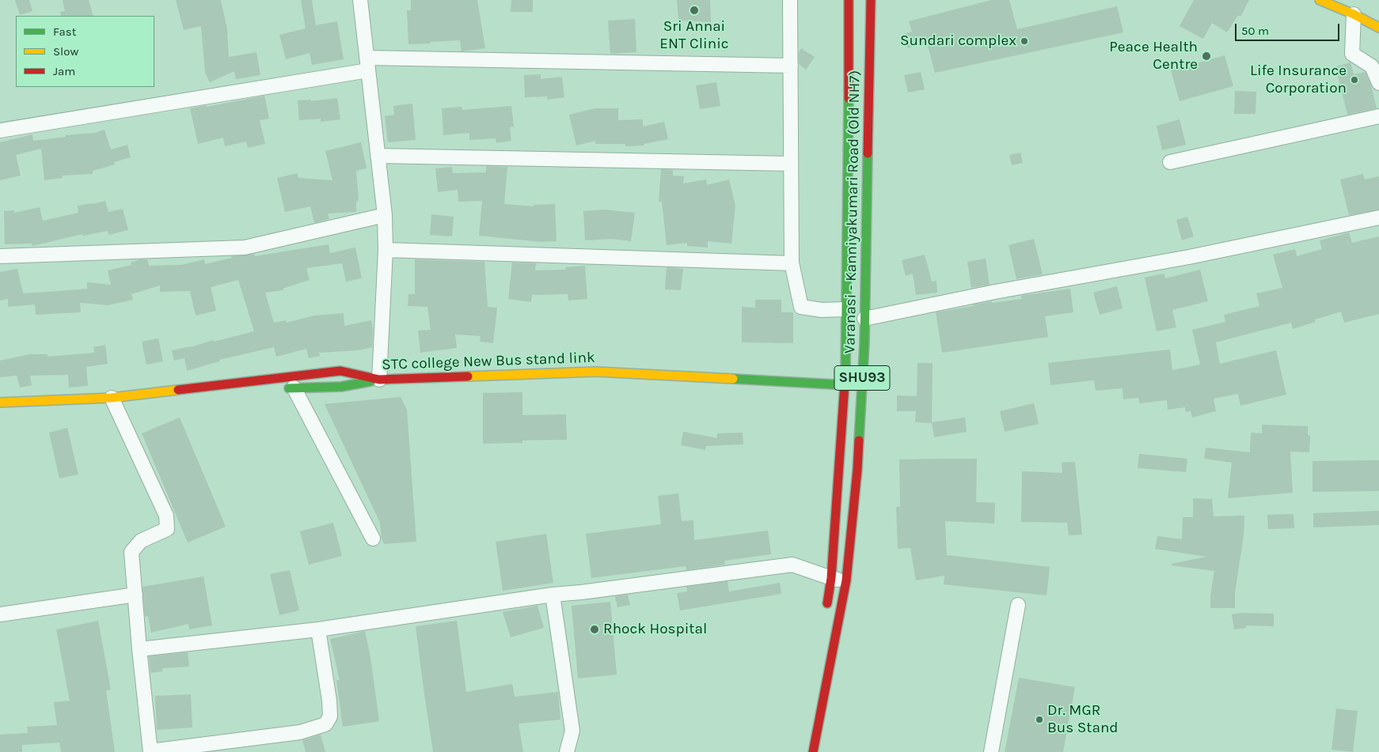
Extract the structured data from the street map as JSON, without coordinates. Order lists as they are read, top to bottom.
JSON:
{
  "streets": {
    "main road": ["Varanasi - Kanniyakumari Road (Old NH7)", "STC college New Bus stand link", "SHU93"]
  },
  "crossings": [
    ["Varanasi - Kanniyakumari Road (Old NH7)", "STC college New Bus stand link"]
  ],
  "places": [
    "Sri Annai ENT Clinic",
    "Sundari complex",
    "Peace Health Centre",
    "Life Insurance Corporation",
    "Rhock Hospital",
    "Dr. MGR Bus Stand"
  ],
  "legend": ["Fast", "Slow", "Jam"],
  "scale_bar": "50 m"
}
